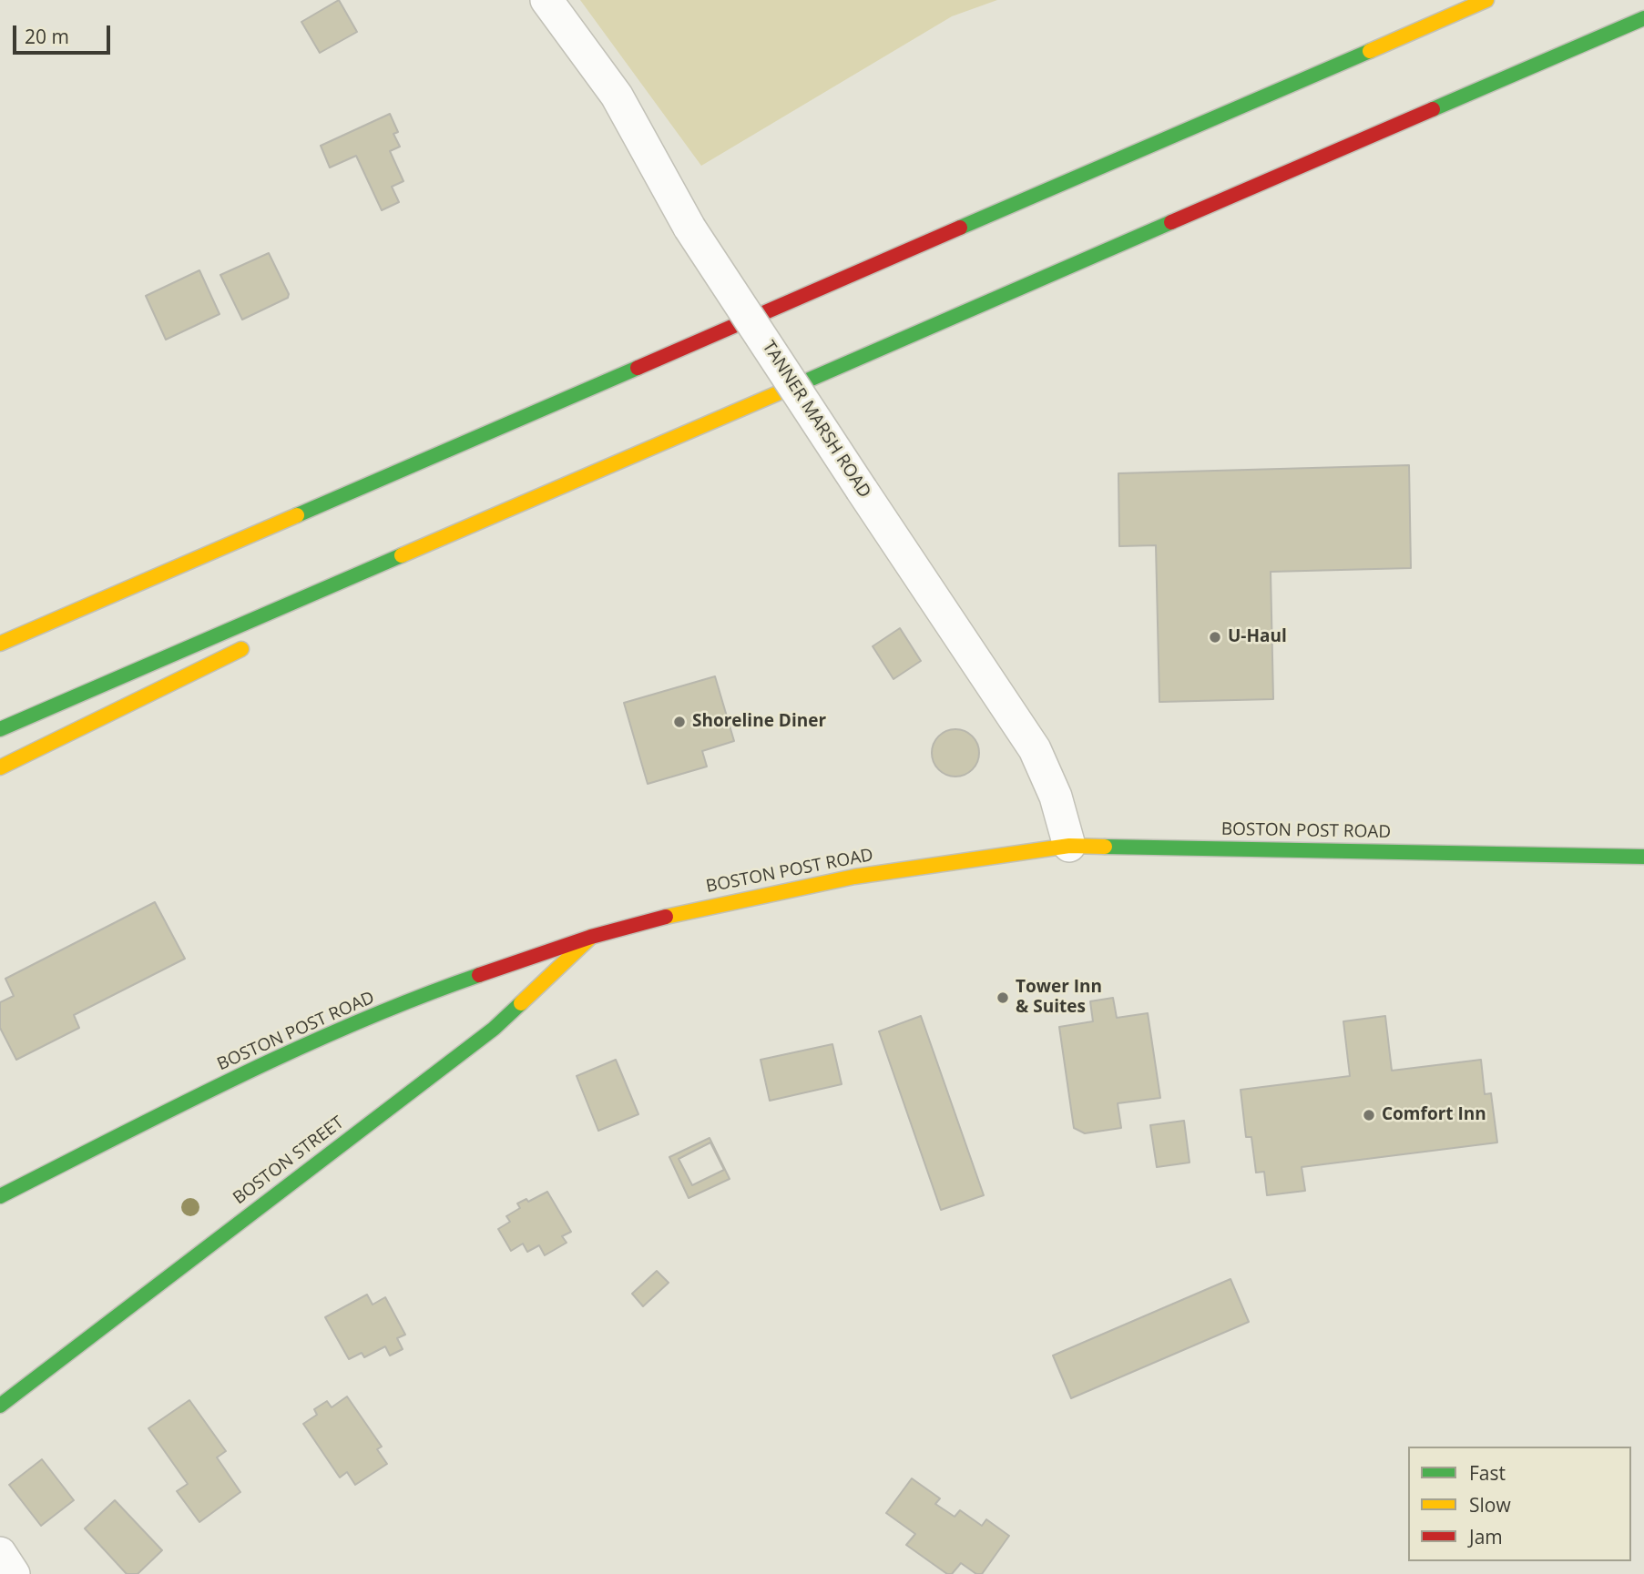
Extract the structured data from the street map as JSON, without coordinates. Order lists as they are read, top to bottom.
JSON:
{
  "streets": {
    "main road": ["BOSTON POST ROAD", "BOSTON STREET"],
    "street": ["TANNER MARSH ROAD"]
  },
  "crossings": [
    ["TANNER MARSH ROAD", "BOSTON POST ROAD"],
    ["BOSTON POST ROAD", "BOSTON STREET"]
  ],
  "places": [
    "U-Haul",
    "Shoreline Diner",
    "Tower Inn & Suites",
    "Comfort Inn"
  ],
  "legend": ["Fast", "Slow", "Jam"],
  "scale_bar": "20 m"
}
